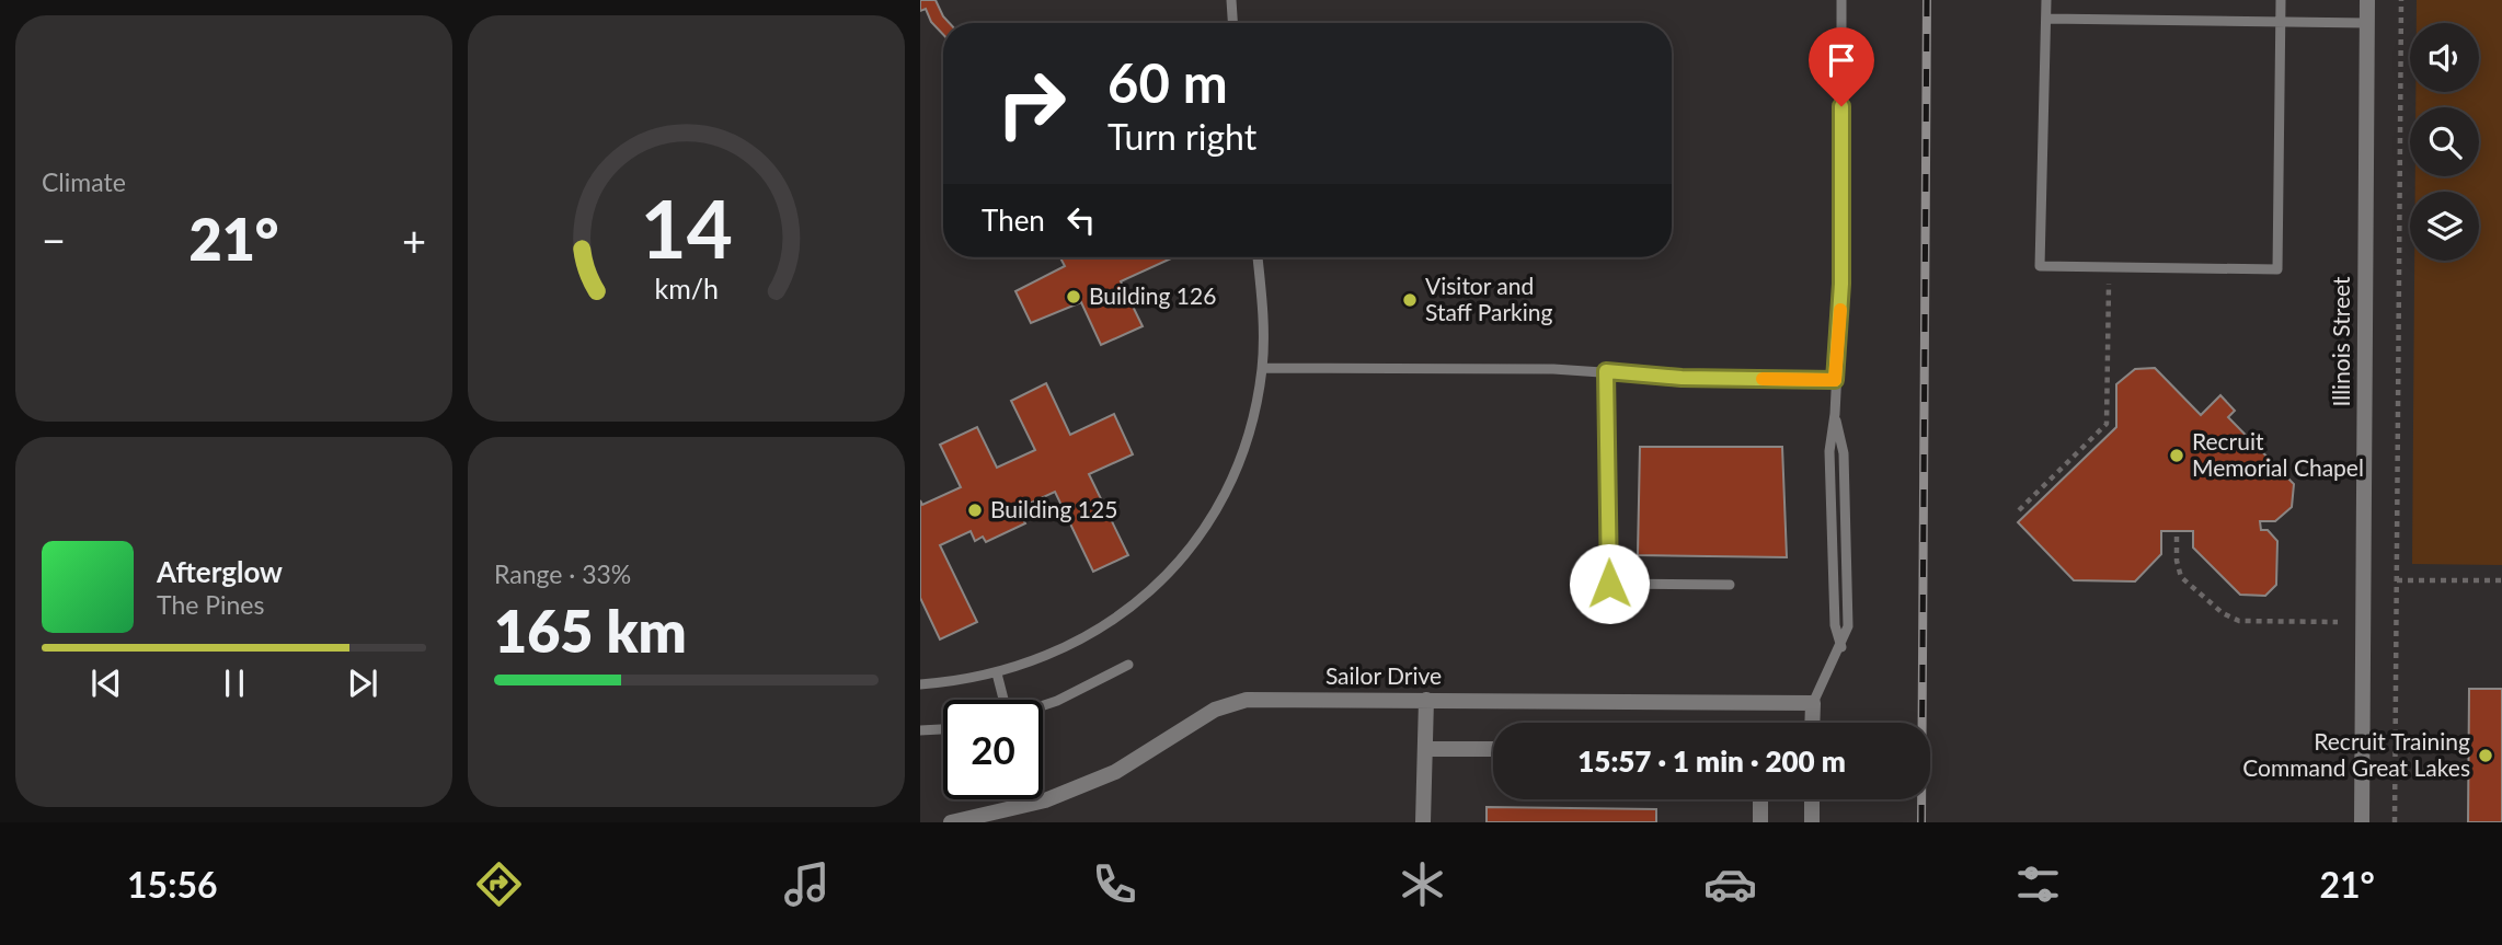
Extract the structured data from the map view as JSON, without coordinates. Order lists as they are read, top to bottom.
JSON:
{
  "streets": {
    "street": ["Illinois Street", "Sailor Drive"]
  },
  "places": [
    "Building 126",
    "Visitor and Staff Parking",
    "Recruit Memorial Chapel",
    "Building 125",
    "Recruit Training Command Great Lakes"
  ],
  "page": {
    "tile": [
      "Climate",
      ["Range · 33%", "165 km"]
    ],
    "turn": ["60 m", "Turn right"],
    "then": "Then",
    "heat": ["−", "21°", "+"],
    "song": ["Afterglow", "The Pines"],
    "limit": "20",
    "trip": "15:57 · 1 min · 200 m",
    "tabs": ["15:56", "21°"],
    "gauge": ["14", "km/h"]
  }
}
